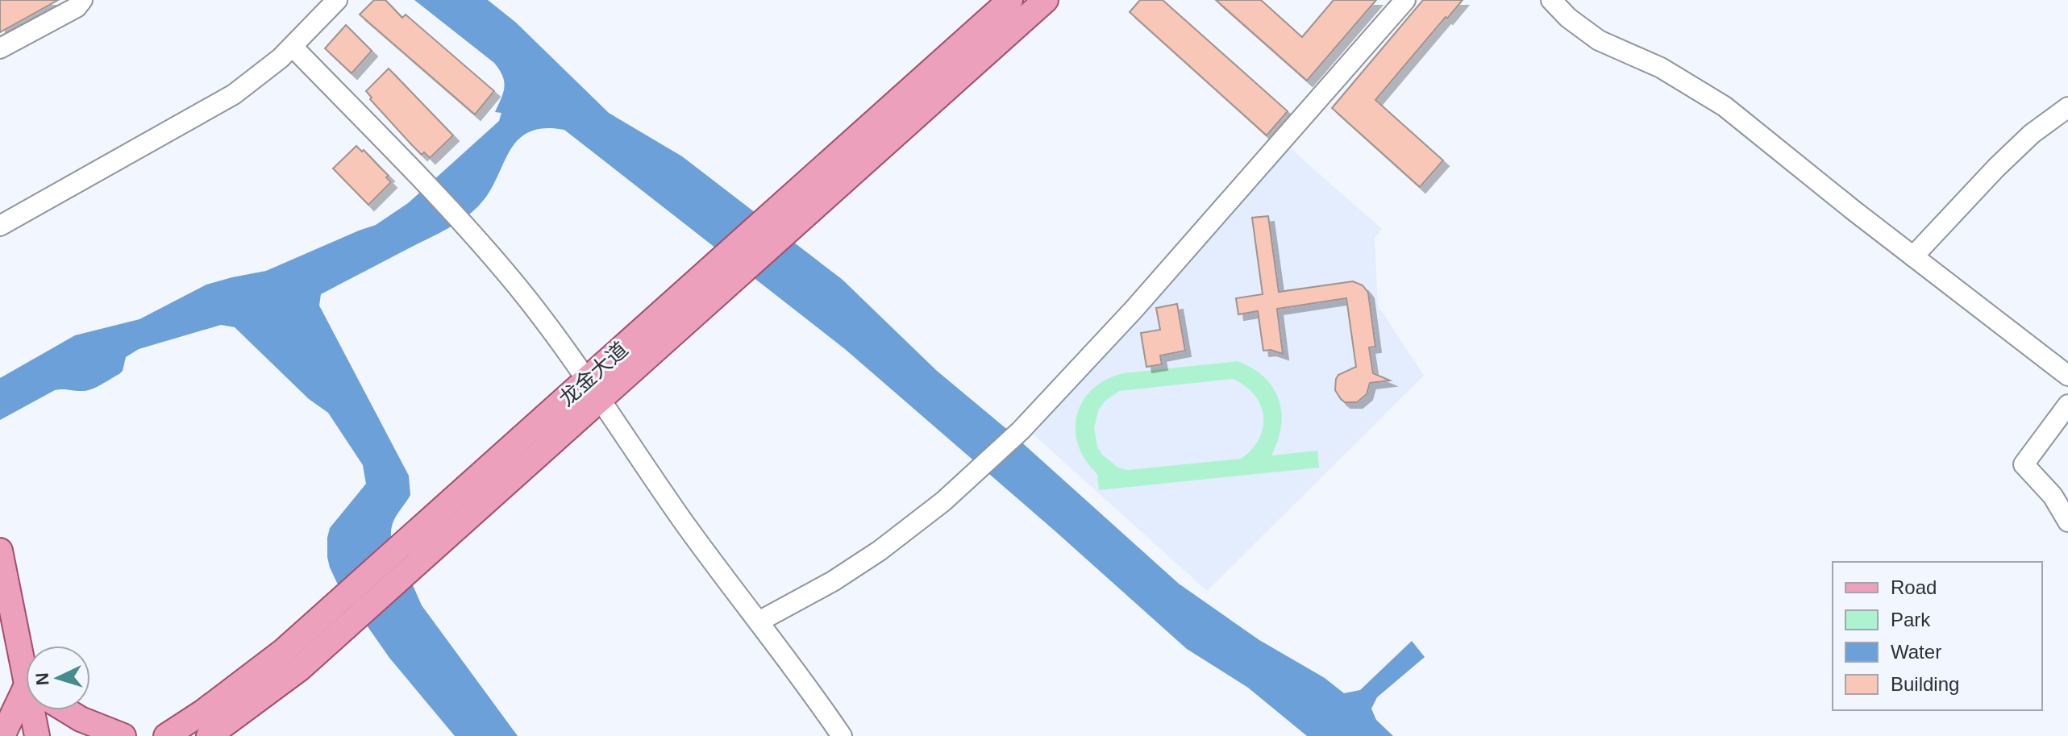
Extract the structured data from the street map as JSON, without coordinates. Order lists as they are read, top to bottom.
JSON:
{
  "streets": {
    "main road": ["龙金大道"]
  },
  "legend": [
    "Road",
    "Park",
    "Water",
    "Building"
  ],
  "north": "left"
}
